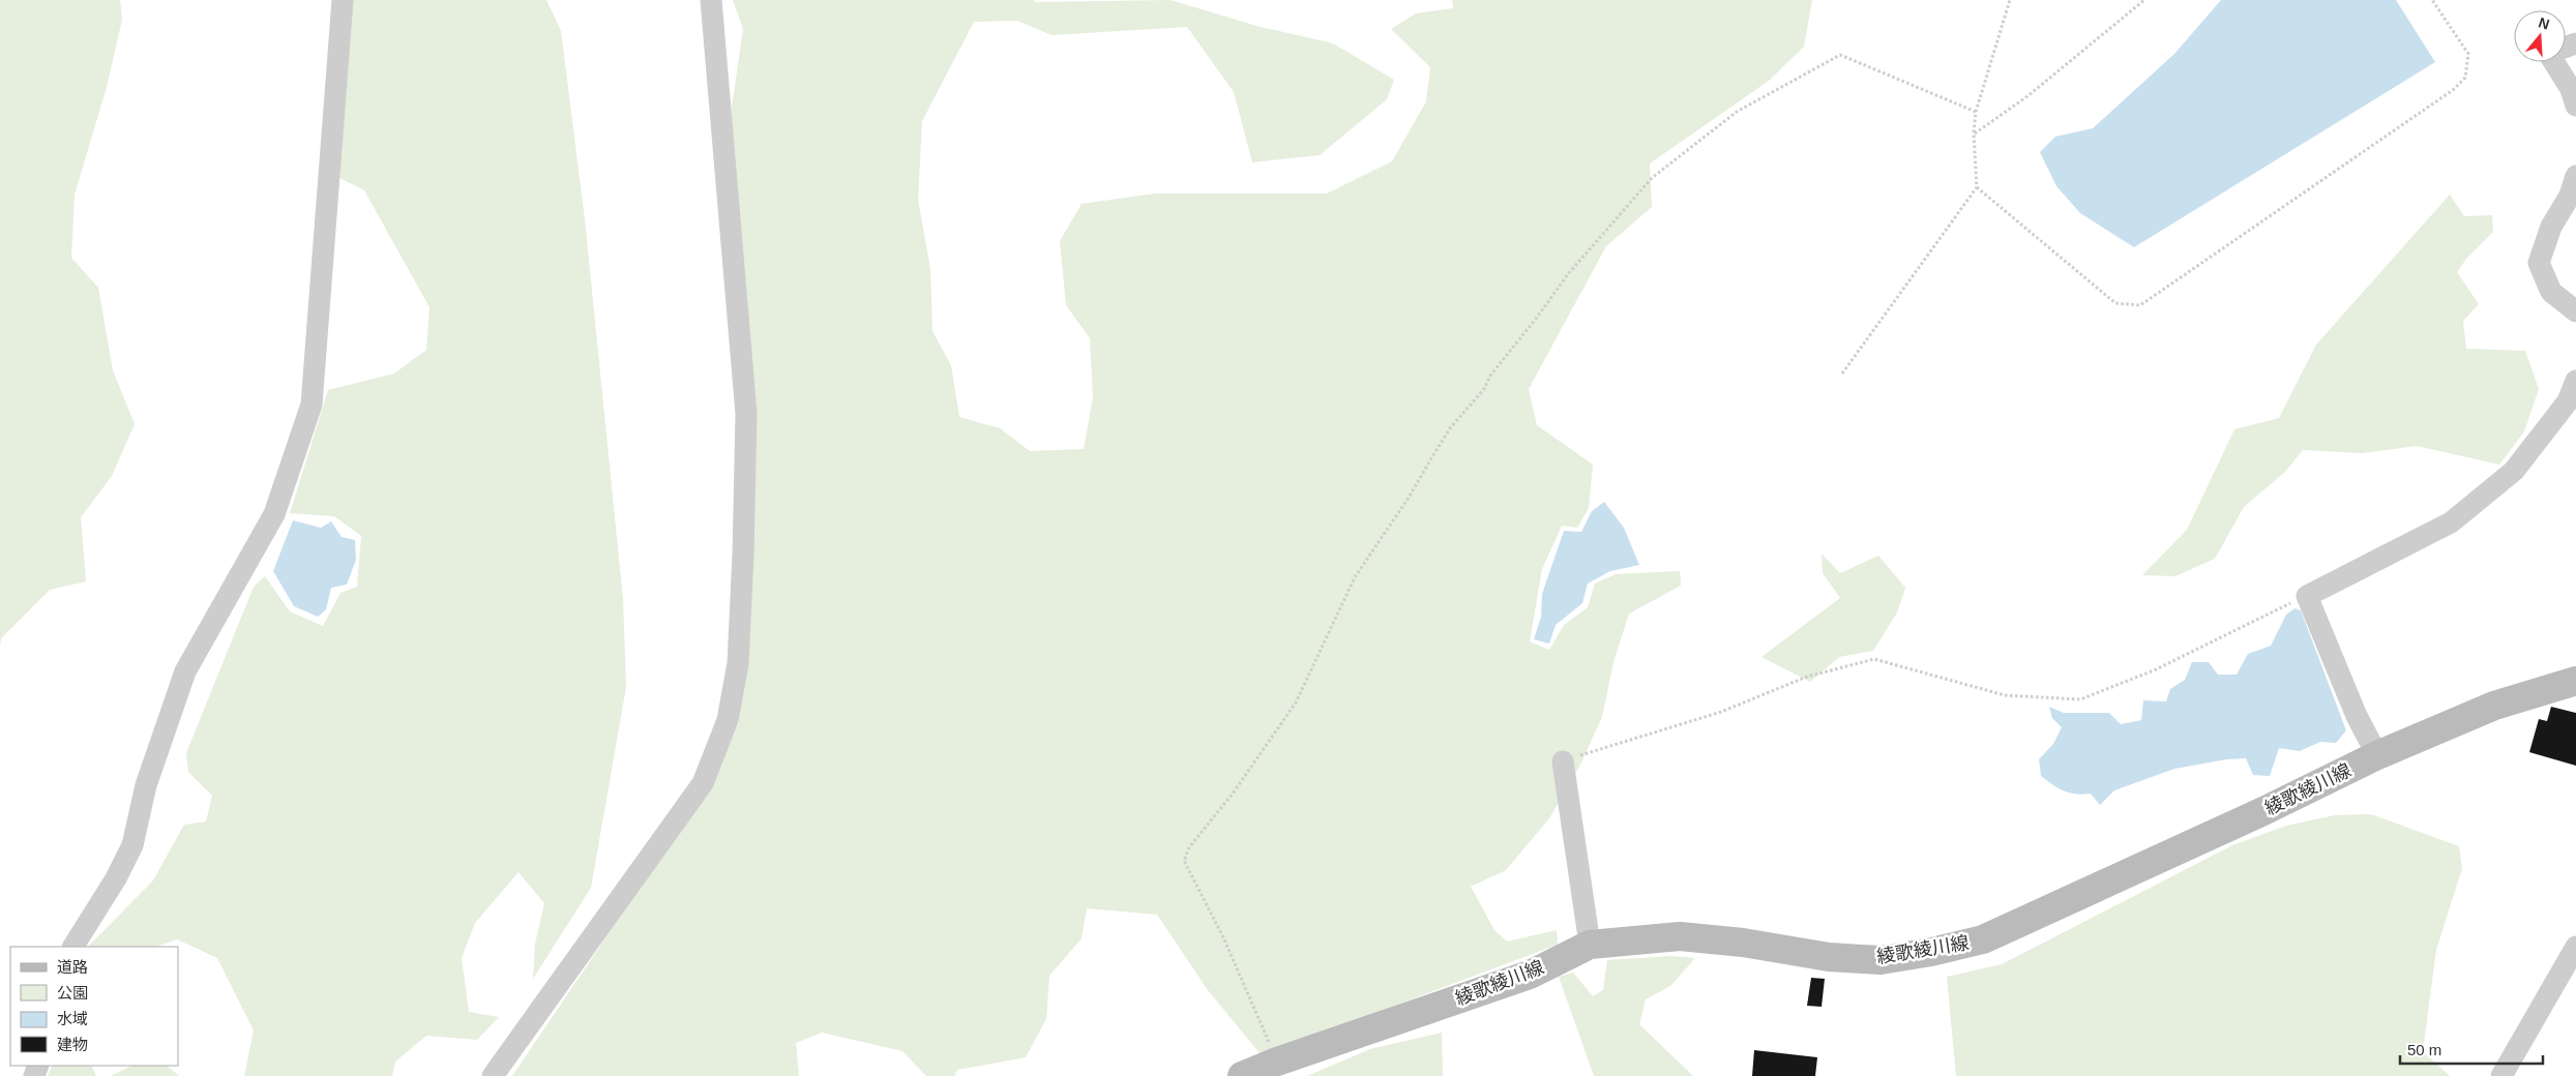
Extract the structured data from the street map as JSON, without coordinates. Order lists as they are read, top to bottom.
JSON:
{
  "streets": {
    "main road": ["綾歌綾川線"]
  },
  "legend": [
    "道路",
    "公園",
    "水域",
    "建物"
  ],
  "scale_bar": "50 m",
  "north": "top"
}
